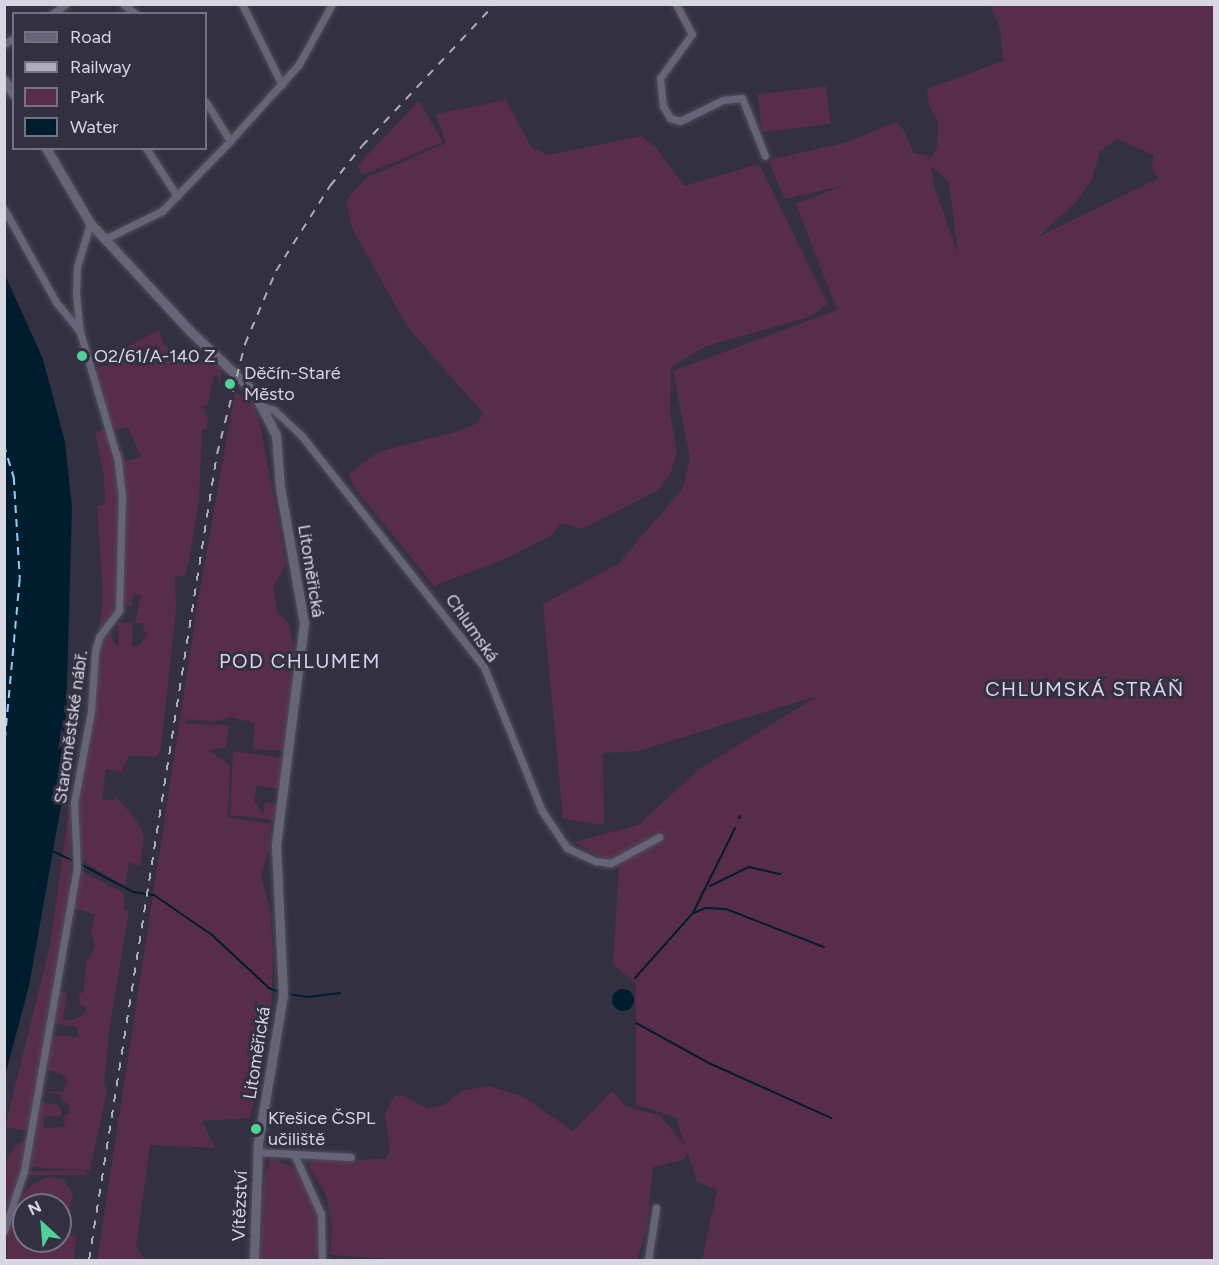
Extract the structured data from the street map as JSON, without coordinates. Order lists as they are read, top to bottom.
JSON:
{
  "streets": {
    "main road": ["Litoměřická", "Vítězství"],
    "street": ["Chlumská", "Staroměstské nábř."]
  },
  "crossings": [
    ["Litoměřická", "Chlumská"],
    ["Litoměřická", "Staroměstské nábř."],
    ["Litoměřická", "Vítězství"]
  ],
  "districts": ["POD CHLUMEM", "CHLUMSKÁ STRÁŇ"],
  "places": ["O2/61/A-140 Z", "Děčín-Staré Město", "Křešice ČSPL učiliště"],
  "legend": [
    "Road",
    "Railway",
    "Park",
    "Water"
  ],
  "north": "top left"
}
